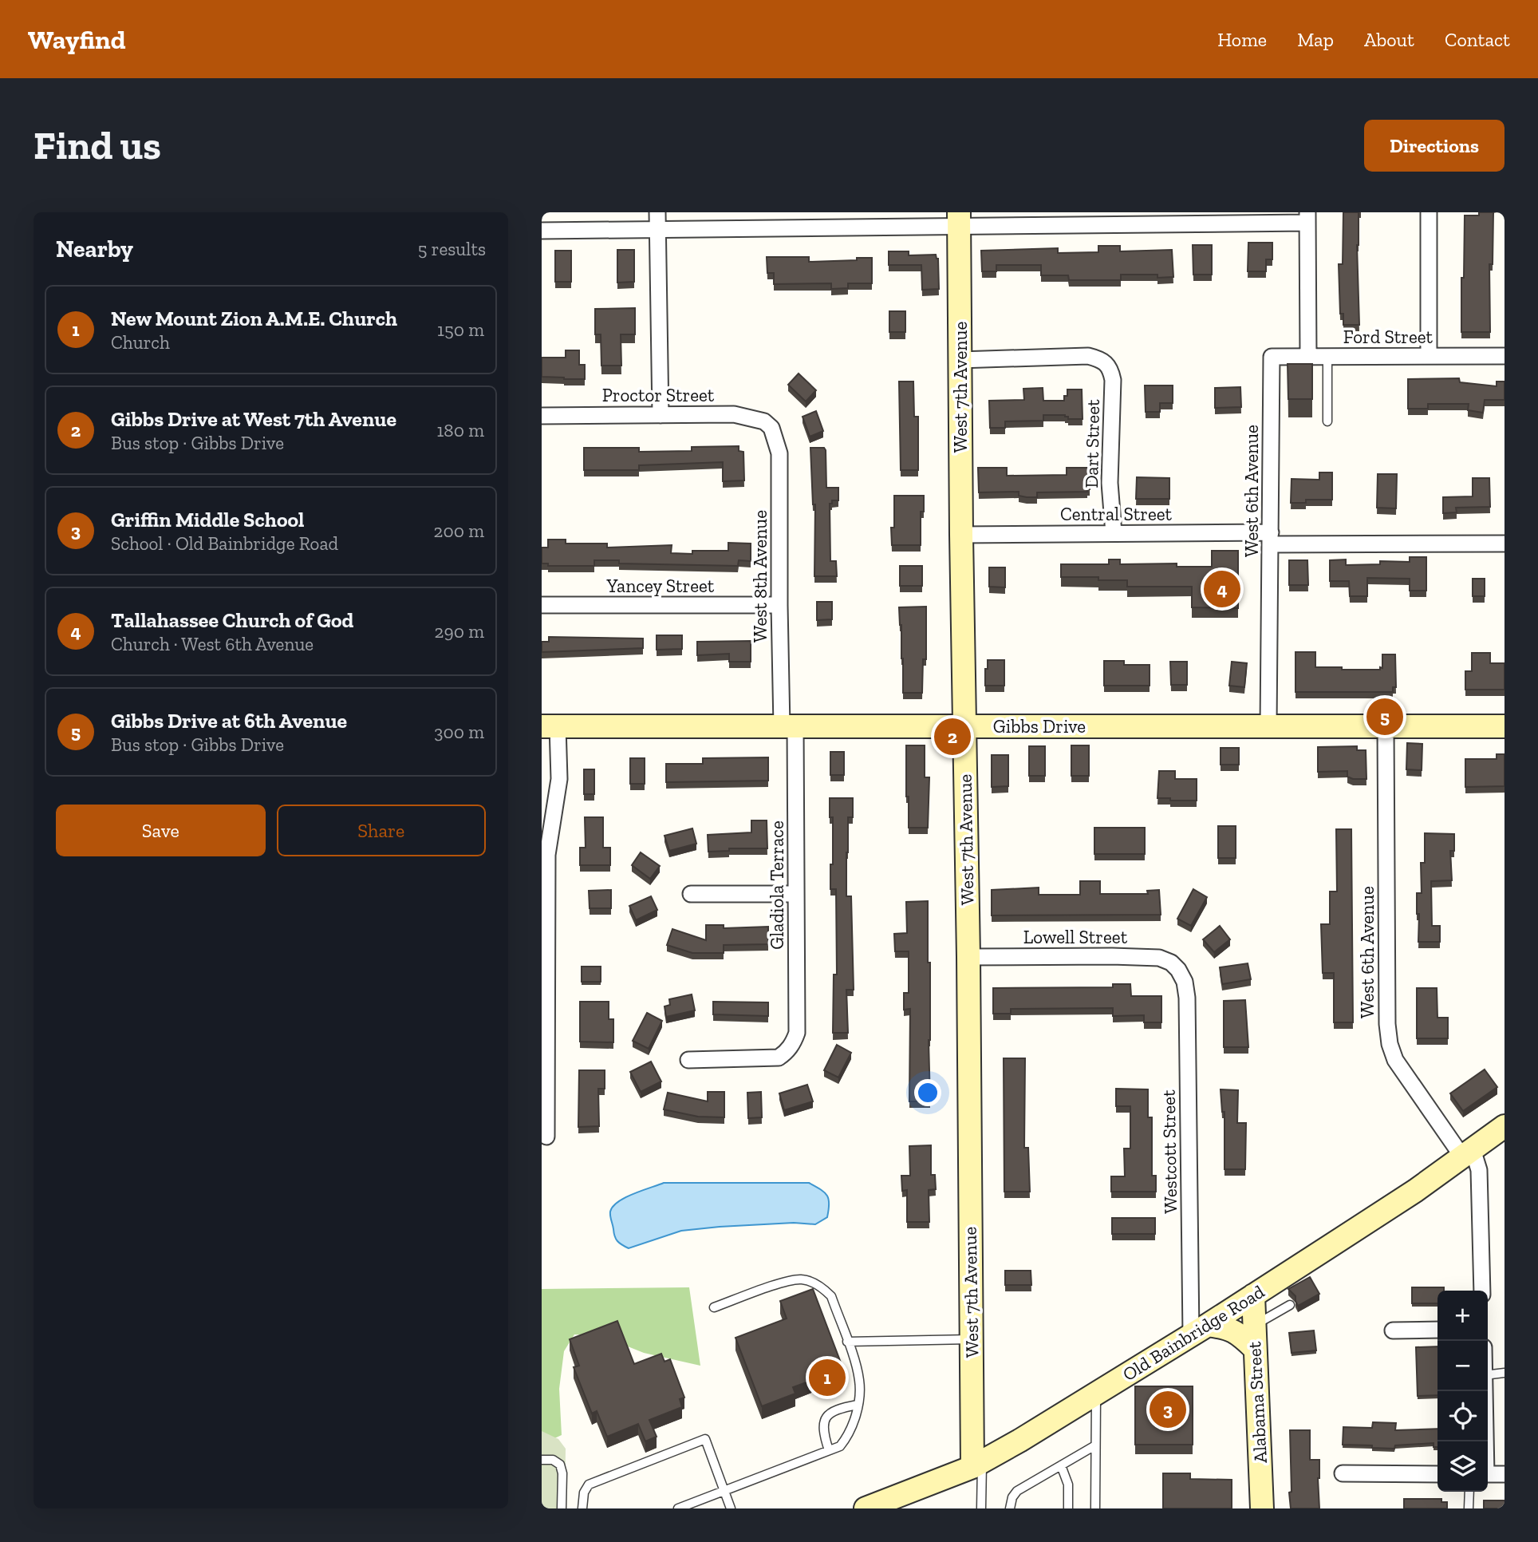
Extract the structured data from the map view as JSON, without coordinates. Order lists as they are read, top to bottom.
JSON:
{
  "streets": {
    "street": [
      "Ford Street",
      "West 7th Avenue",
      "Proctor Street",
      "Dart Street",
      "West 6th Avenue",
      "Central Street",
      "West 8th Avenue",
      "Yancey Street",
      "Gibbs Drive",
      "Gladiola Terrace",
      "Lowell Street",
      "Westcott Street",
      "Old Bainbridge Road",
      "Alabama Street"
    ]
  },
  "crossings": [
    ["Ford Street", "West 6th Avenue"],
    ["West 7th Avenue", "Dart Street"],
    ["West 7th Avenue", "Central Street"],
    ["West 7th Avenue", "Gibbs Drive"],
    ["West 7th Avenue", "Lowell Street"],
    ["West 7th Avenue", "Old Bainbridge Road"],
    ["Proctor Street", "West 8th Avenue"],
    ["Dart Street", "Central Street"],
    ["West 6th Avenue", "Central Street"],
    ["West 6th Avenue", "Gibbs Drive"],
    ["West 6th Avenue", "Old Bainbridge Road"],
    ["West 8th Avenue", "Yancey Street"],
    ["West 8th Avenue", "Gibbs Drive"],
    ["West 8th Avenue", "Gladiola Terrace"],
    ["Gibbs Drive", "Gladiola Terrace"],
    ["Lowell Street", "Westcott Street"],
    ["Westcott Street", "Old Bainbridge Road"],
    ["Old Bainbridge Road", "Alabama Street"]
  ],
  "page": {
    "header": "Wayfind",
    "nav": [
      "Home",
      "Map",
      "About",
      "Contact"
    ],
    "buttons": [
      "Directions",
      ["Save", "Share"]
    ],
    "title": "Find us",
    "heading": ["Nearby", "5 results"],
    "list": [
      {
        "mark": "1",
        "name": "New Mount Zion A.M.E. Church",
        "note": "Church",
        "value": "150 m"
      },
      {
        "mark": "2",
        "name": "Gibbs Drive at West 7th Avenue",
        "note": "Bus stop · Gibbs Drive",
        "value": "180 m"
      },
      {
        "mark": "3",
        "name": "Griffin Middle School",
        "note": "School · Old Bainbridge Road",
        "value": "200 m"
      },
      {
        "mark": "4",
        "name": "Tallahassee Church of God",
        "note": "Church · West 6th Avenue",
        "value": "290 m"
      },
      {
        "mark": "5",
        "name": "Gibbs Drive at 6th Avenue",
        "note": "Bus stop · Gibbs Drive",
        "value": "300 m"
      }
    ],
    "pins": [
      "4",
      "5",
      "2",
      "1",
      "3"
    ],
    "map_buttons": ["+", "−"]
  }
}
